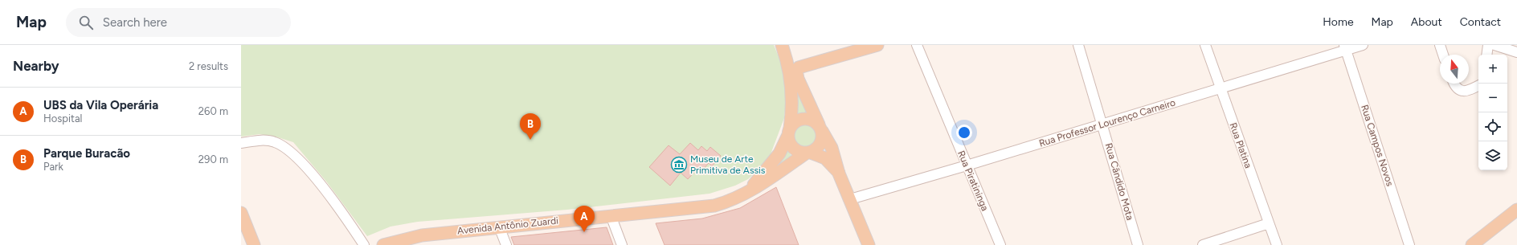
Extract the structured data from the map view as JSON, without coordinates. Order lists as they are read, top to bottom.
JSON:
{
  "streets": {
    "main road": ["Avenida Antônio Zuardi"],
    "street": [
      "Rua Professor Lourenço Carneiro",
      "Rua Platina",
      "Rua Campos Novos",
      "Rua Piratininga",
      "Rua Cândido Mota"
    ]
  },
  "crossings": [
    ["Rua Professor Lourenço Carneiro", "Rua Platina"],
    ["Rua Professor Lourenço Carneiro", "Rua Campos Novos"],
    ["Rua Professor Lourenço Carneiro", "Rua Piratininga"],
    ["Rua Professor Lourenço Carneiro", "Rua Cândido Mota"]
  ],
  "places": {
    "museum": ["Museu de Arte Primitiva de Assis"]
  },
  "north": "top",
  "page": {
    "header": "Map",
    "search": "Search here",
    "nav": [
      "Home",
      "Map",
      "About",
      "Contact"
    ],
    "heading": ["Nearby", "2 results"],
    "map_buttons": ["+", "−"],
    "list": [
      {
        "mark": "A",
        "name": "UBS da Vila Operária",
        "note": "Hospital",
        "value": "260 m"
      },
      {
        "mark": "B",
        "name": "Parque Buracão",
        "note": "Park",
        "value": "290 m"
      }
    ],
    "pins": ["B", "A"]
  }
}
